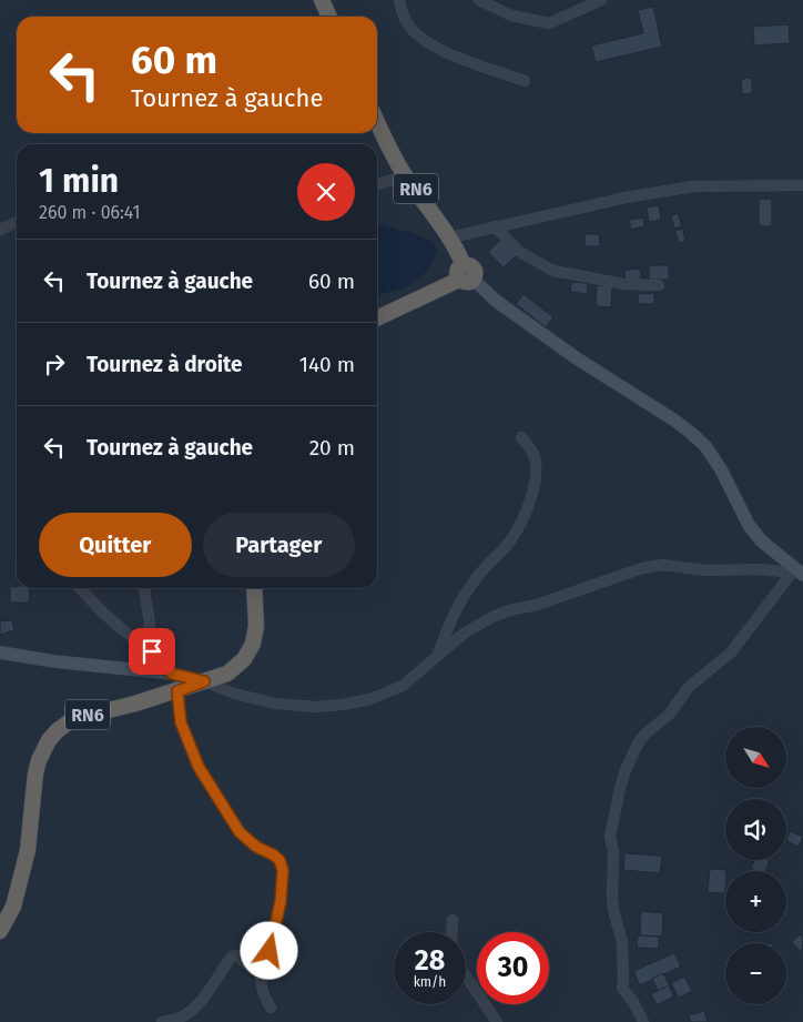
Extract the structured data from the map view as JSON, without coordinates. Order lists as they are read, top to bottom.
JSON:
{
  "streets": {
    "highway": ["RN6"]
  },
  "north": "bottom right",
  "page": {
    "turn": ["60 m", "Tournez à gauche"],
    "heading": ["1 min", "260 m · 06:41"],
    "list": [
      {
        "name": "Tournez à gauche",
        "value": "60 m"
      },
      {
        "name": "Tournez à droite",
        "value": "140 m"
      },
      {
        "name": "Tournez à gauche",
        "value": "20 m"
      }
    ],
    "buttons": ["Quitter", "Partager"],
    "map_buttons": ["+", "−"],
    "speed": "28 km/h",
    "limit": "30"
  }
}
